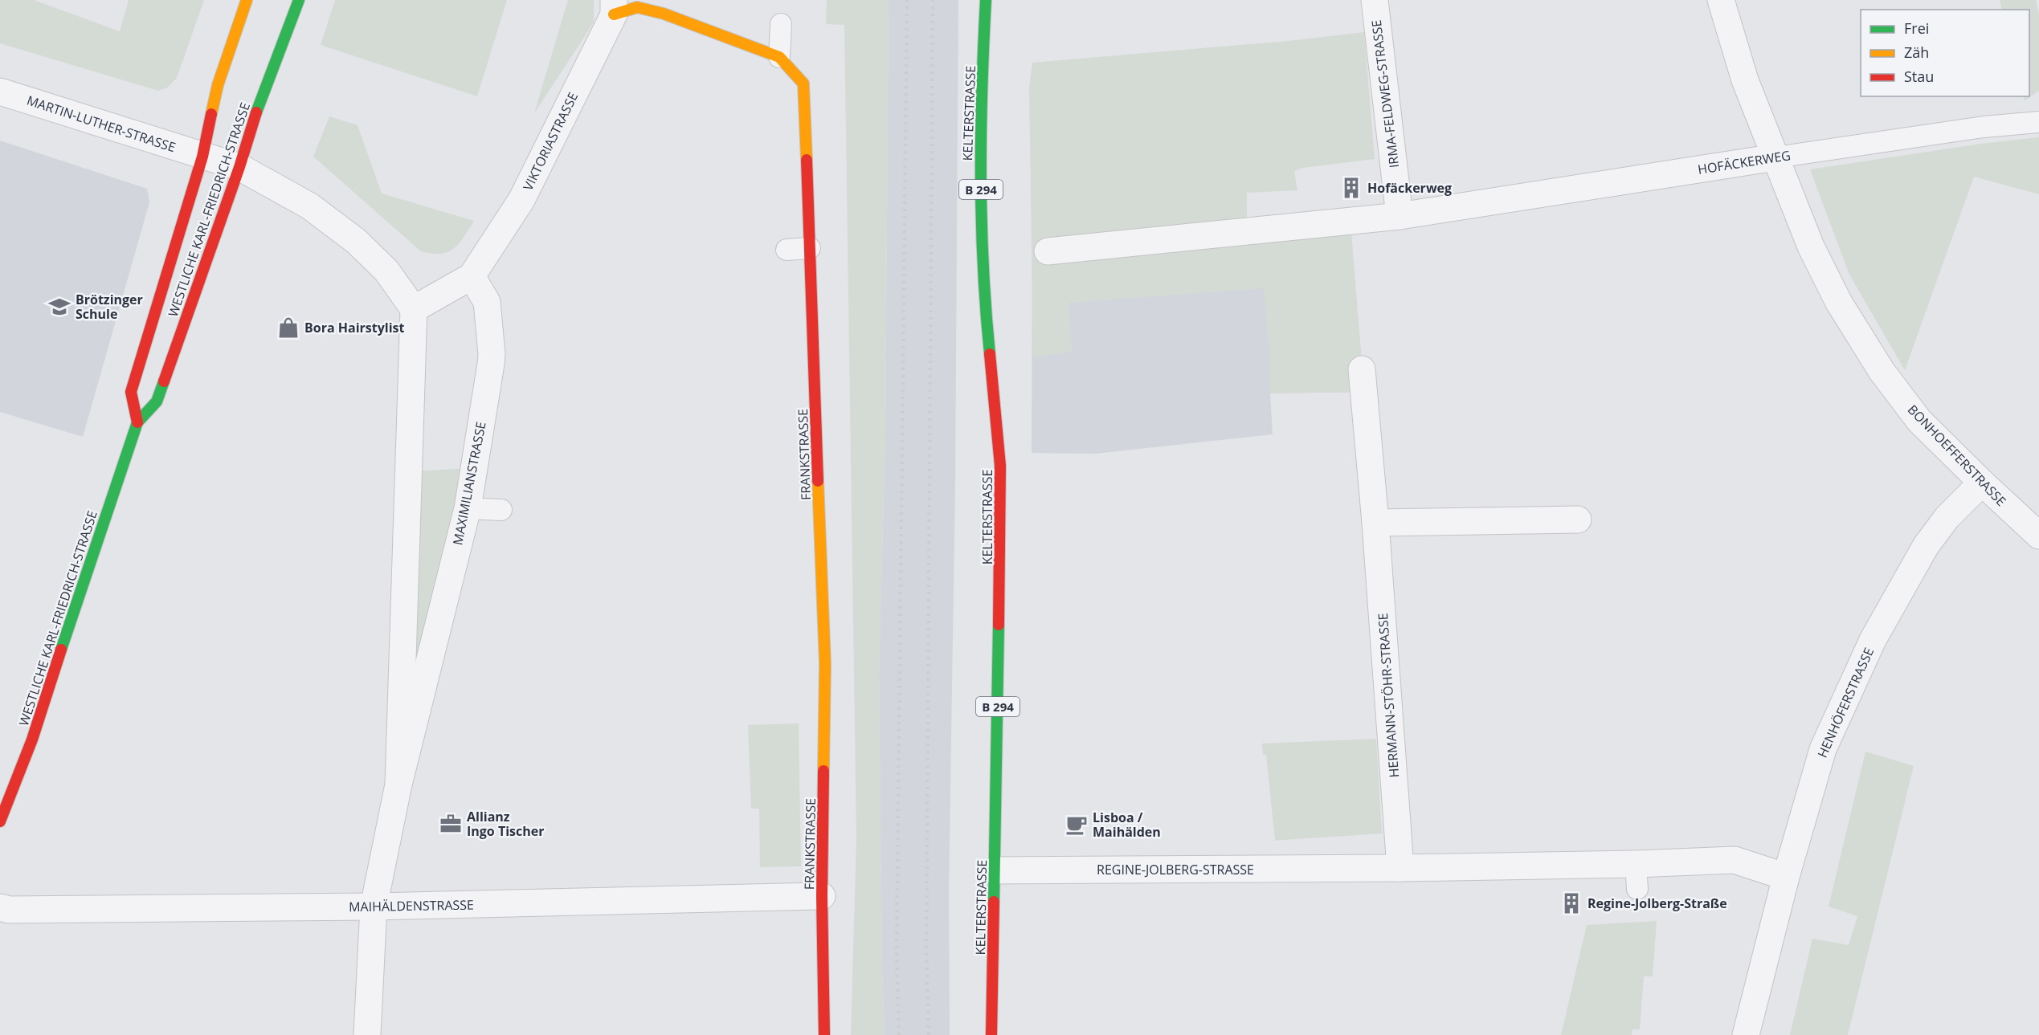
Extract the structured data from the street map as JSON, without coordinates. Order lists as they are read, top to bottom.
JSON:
{
  "streets": {
    "main road": [
      "KELTERSTRASSE",
      "B 294",
      "WESTLICHE KARL-FRIEDRICH-STRASSE",
      "FRANKSTRASSE"
    ],
    "street": [
      "IRMA-FELDWEG-STRASSE",
      "MARTIN-LUTHER-STRASSE",
      "VIKTORIASTRASSE",
      "HOFÄCKERWEG",
      "BONHOEFFERSTRASSE",
      "MAXIMILIANSTRASSE",
      "HERMANN-STÖHR-STRASSE",
      "HENHÖFERSTRASSE",
      "REGINE-JOLBERG-STRASSE",
      "MAIHÄLDENSTRASSE"
    ]
  },
  "crossings": [
    ["IRMA-FELDWEG-STRASSE", "HOFÄCKERWEG"],
    ["KELTERSTRASSE", "REGINE-JOLBERG-STRASSE"],
    ["MARTIN-LUTHER-STRASSE", "WESTLICHE KARL-FRIEDRICH-STRASSE"],
    ["VIKTORIASTRASSE", "FRANKSTRASSE"],
    ["VIKTORIASTRASSE", "MAXIMILIANSTRASSE"],
    ["HOFÄCKERWEG", "BONHOEFFERSTRASSE"],
    ["FRANKSTRASSE", "MAIHÄLDENSTRASSE"],
    ["BONHOEFFERSTRASSE", "HENHÖFERSTRASSE"],
    ["MAXIMILIANSTRASSE", "MAIHÄLDENSTRASSE"],
    ["HERMANN-STÖHR-STRASSE", "REGINE-JOLBERG-STRASSE"],
    ["HENHÖFERSTRASSE", "REGINE-JOLBERG-STRASSE"]
  ],
  "places": {
    "building": ["Hofäckerweg", "Regine-Jolberg-Straße"],
    "school or university": ["Brötzinger Schule"],
    "shop": ["Bora Hairstylist"],
    "office": ["Allianz Ingo Tischer"],
    "cafe": ["Lisboa / Maihälden"]
  },
  "legend": ["Frei", "Zäh", "Stau"]
}
